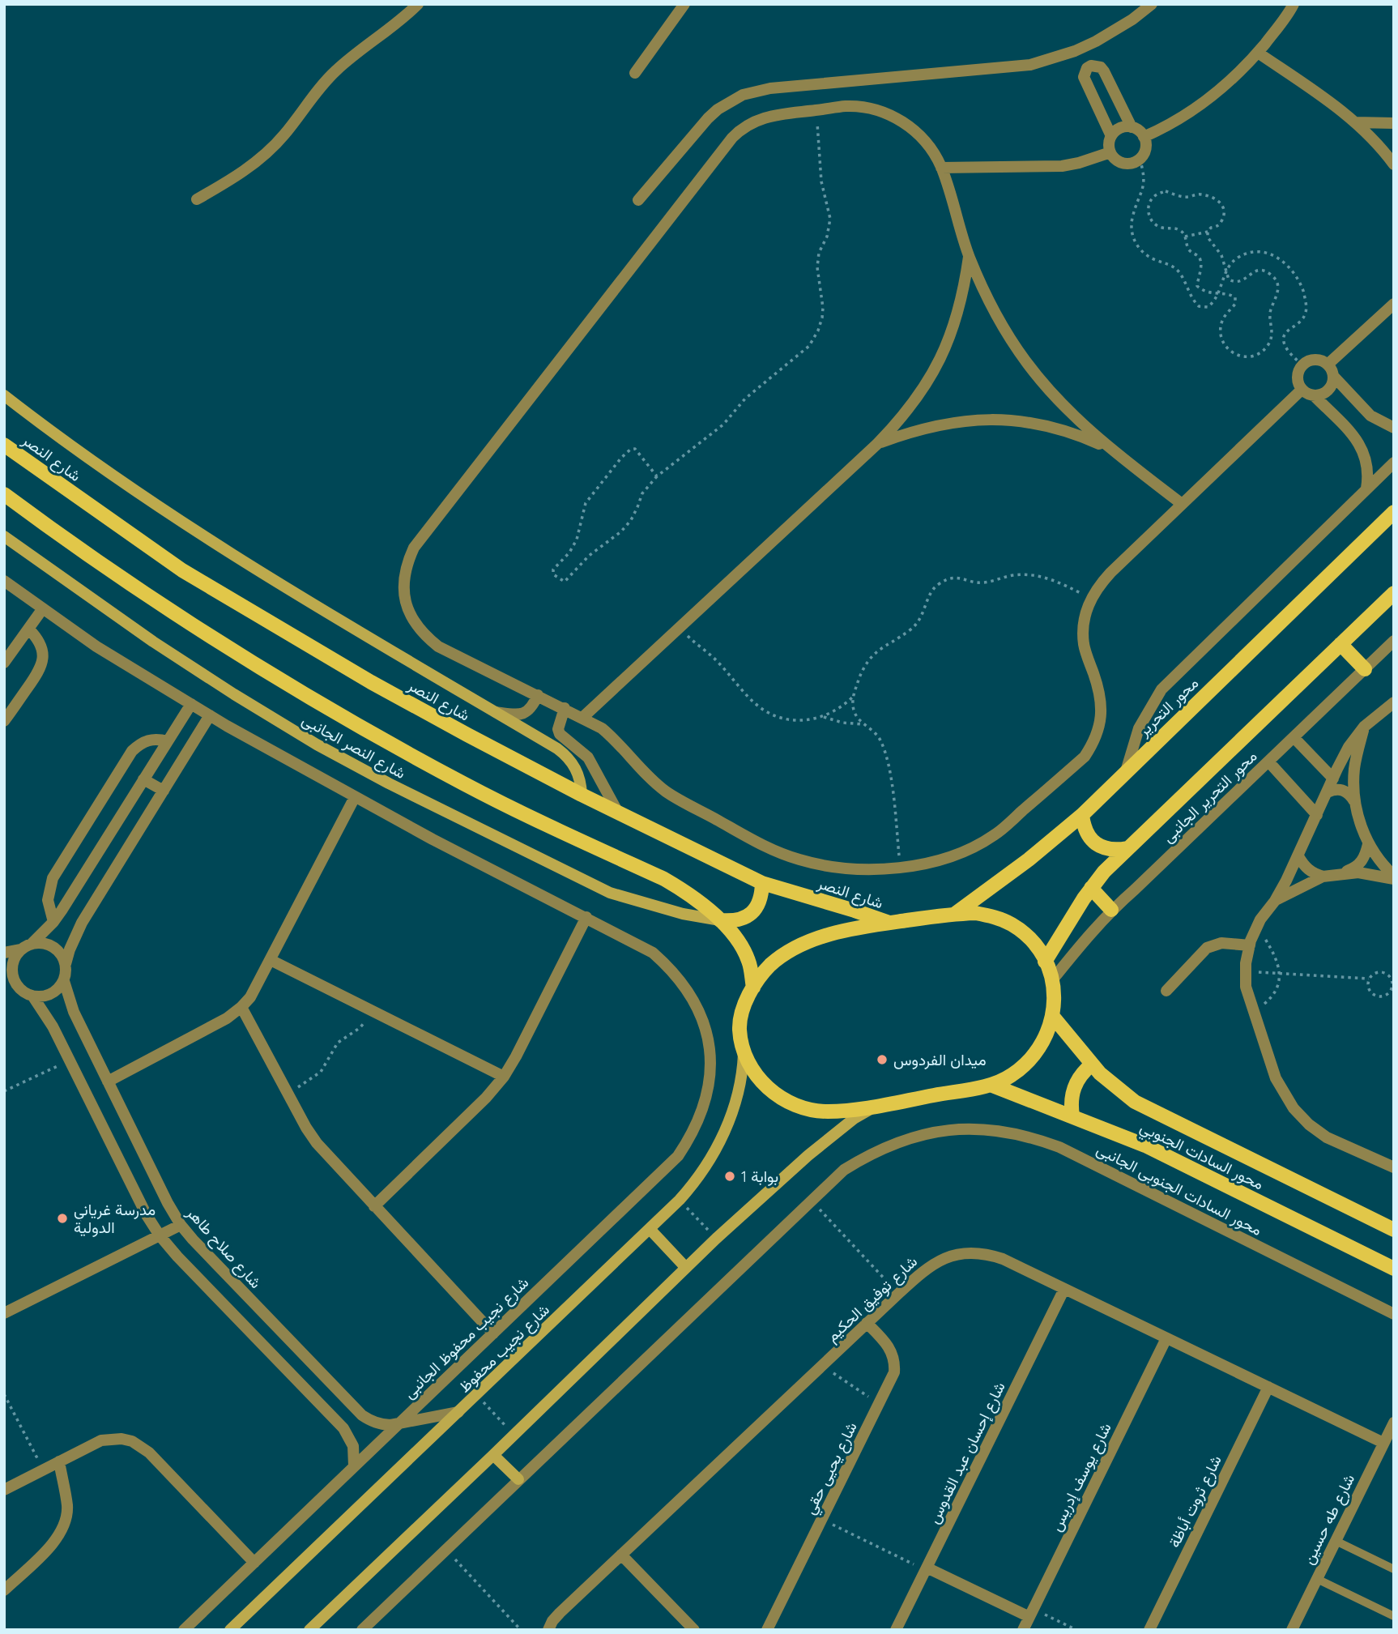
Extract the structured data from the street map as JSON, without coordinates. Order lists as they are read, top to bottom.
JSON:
{
  "streets": {
    "main road": ["شارع النصر", "محور التحرير", "محور السادات الجنوبي"],
    "street": [
      "شارع النصر الجانبى",
      "محور التحرير الجانبى",
      "محور السادات الجنوبى الجانبى",
      "شارع صلاح طاهر",
      "شارع توفيق الحكيم",
      "شارع نجيب محفوظ الجانبى",
      "شارع نجيب محفوظ",
      "شارع إحسان عبد القدوس",
      "شارع يحيى حقي",
      "شارع يوسف إدريس",
      "شارع ثروت أباظة",
      "شارع طه حسين"
    ]
  },
  "crossings": [
    ["شارع صلاح طاهر", "شارع نجيب محفوظ الجانبى"],
    ["شارع صلاح طاهر", "شارع نجيب محفوظ"],
    ["شارع توفيق الحكيم", "شارع إحسان عبد القدوس"],
    ["شارع توفيق الحكيم", "شارع يحيى حقي"],
    ["شارع توفيق الحكيم", "شارع يوسف إدريس"],
    ["شارع توفيق الحكيم", "شارع ثروت أباظة"],
    ["شارع توفيق الحكيم", "شارع طه حسين"]
  ],
  "places": ["ميدان الفردوس", "بوابة 1", "مدرسة غرياني الدولية"]
}
